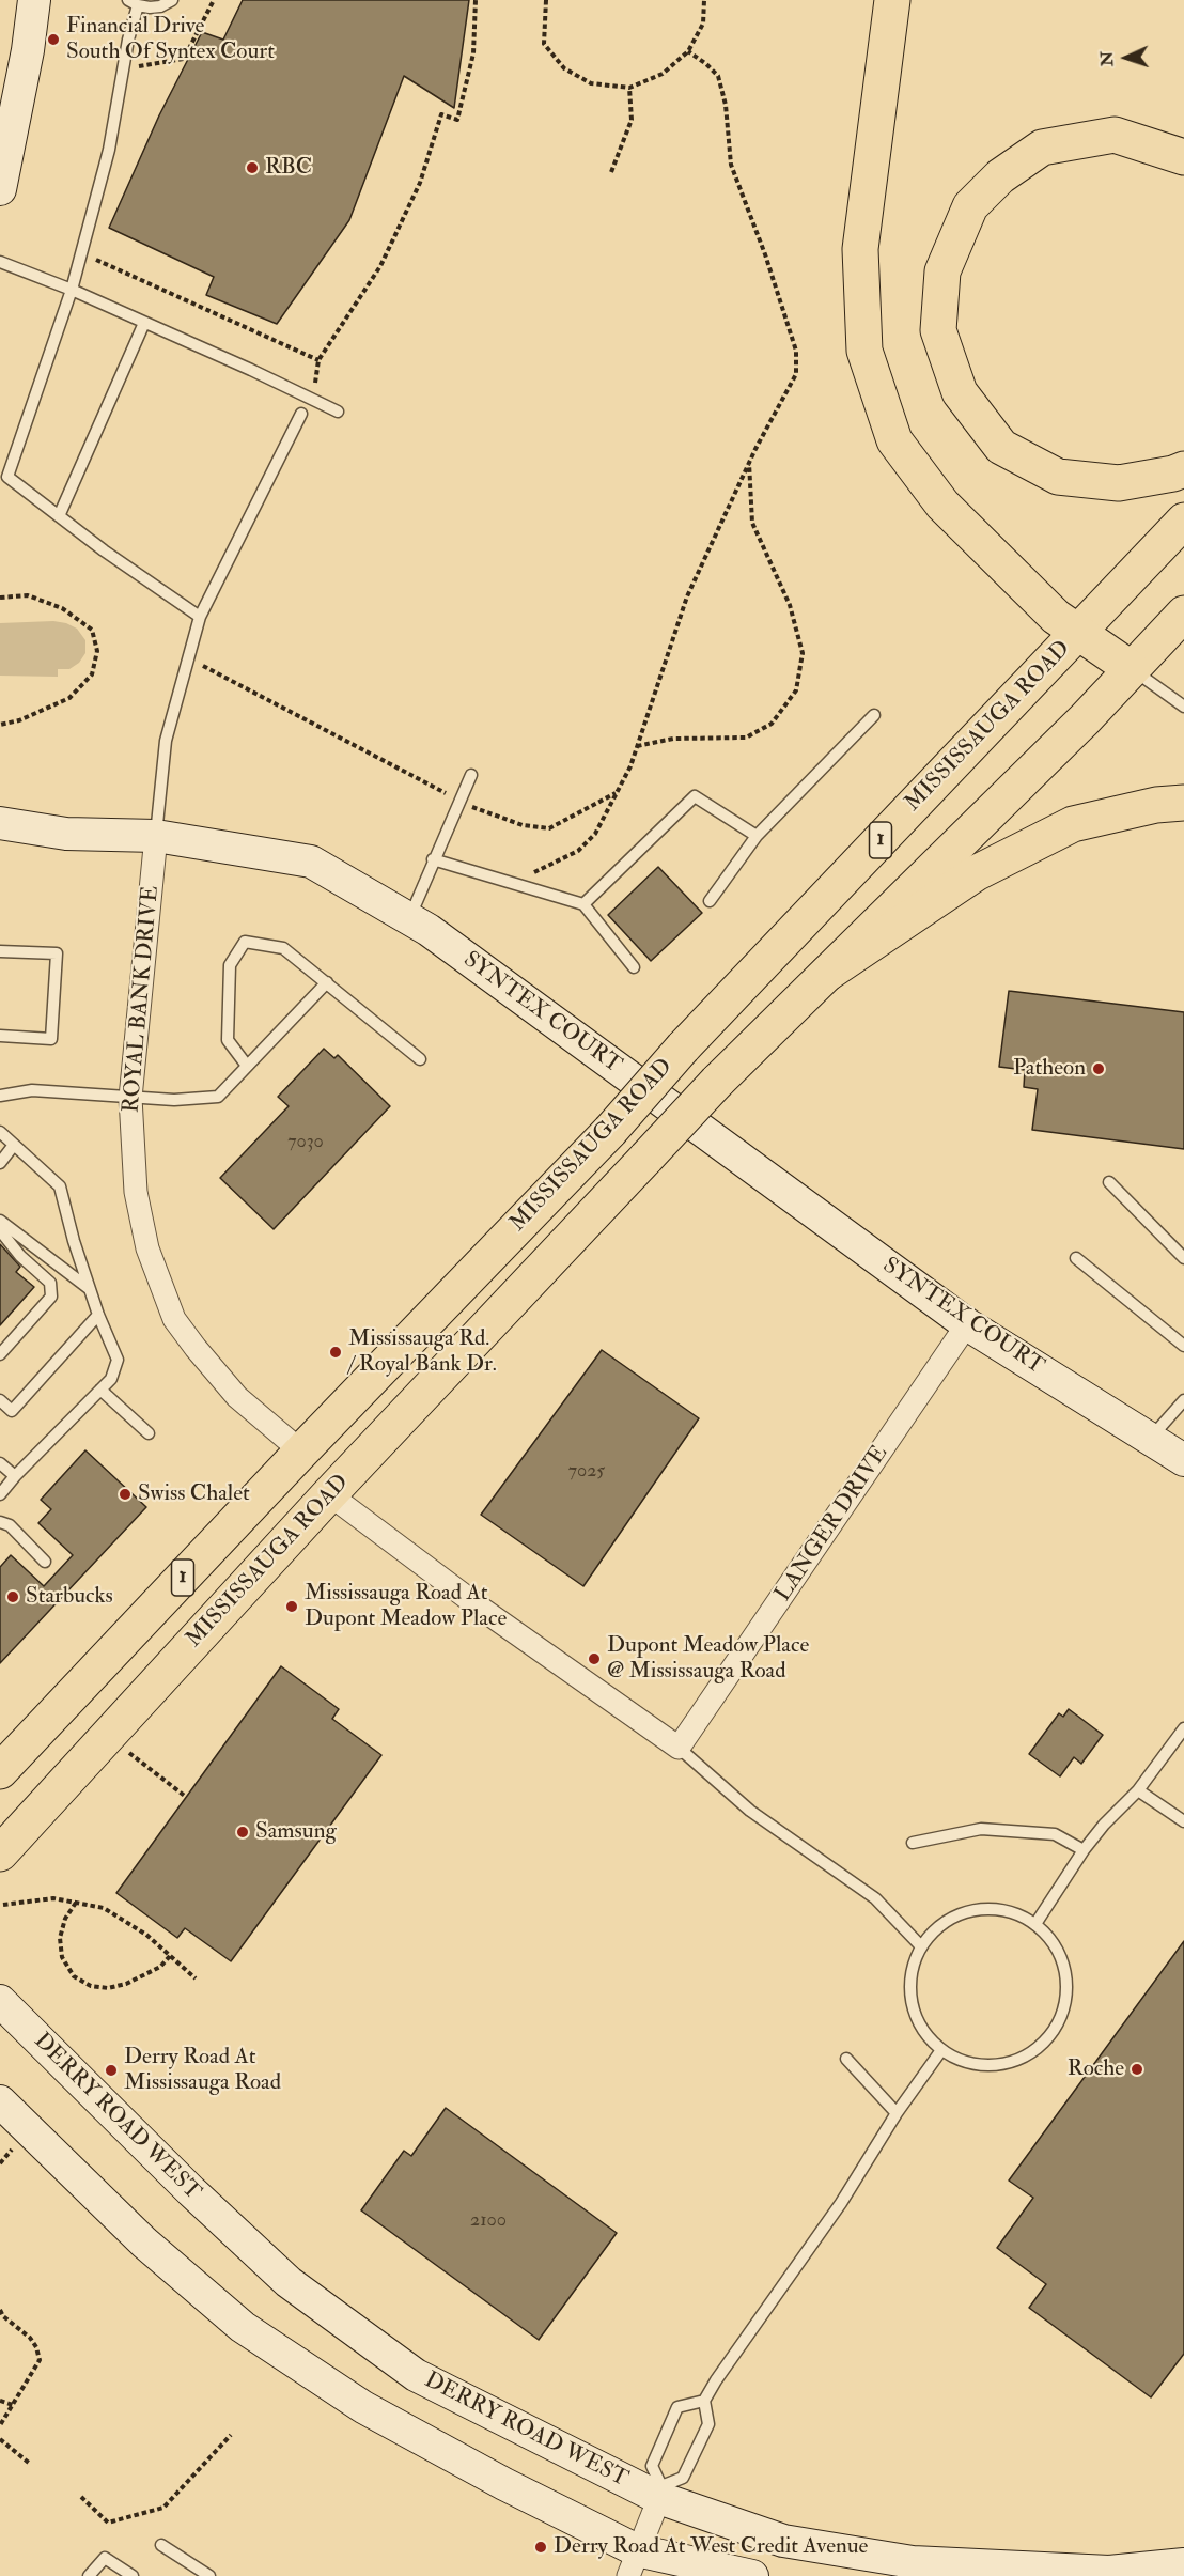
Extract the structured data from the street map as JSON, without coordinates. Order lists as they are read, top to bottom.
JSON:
{
  "streets": {
    "main road": [
      "MISSISSAUGA ROAD",
      "1",
      "SYNTEX COURT",
      "DERRY ROAD WEST"
    ],
    "street": ["ROYAL BANK DRIVE", "LANGER DRIVE"]
  },
  "crossings": [
    ["MISSISSAUGA ROAD", "ROYAL BANK DRIVE"],
    ["ROYAL BANK DRIVE", "SYNTEX COURT"],
    ["SYNTEX COURT", "LANGER DRIVE"]
  ],
  "places": [
    "Financial Drive South Of Syntex Court",
    "RBC",
    "Patheon",
    "Mississauga Rd. / Royal Bank Dr.",
    "Swiss Chalet",
    "Starbucks",
    "Mississauga Road At Dupont Meadow Place",
    "Dupont Meadow Place @ Mississauga Road",
    "Samsung",
    "Roche",
    "Derry Road At Mississauga Road",
    "Derry Road At West Credit Avenue"
  ],
  "house_numbers": ["7030", "7025", "2100"],
  "north": "left"
}
